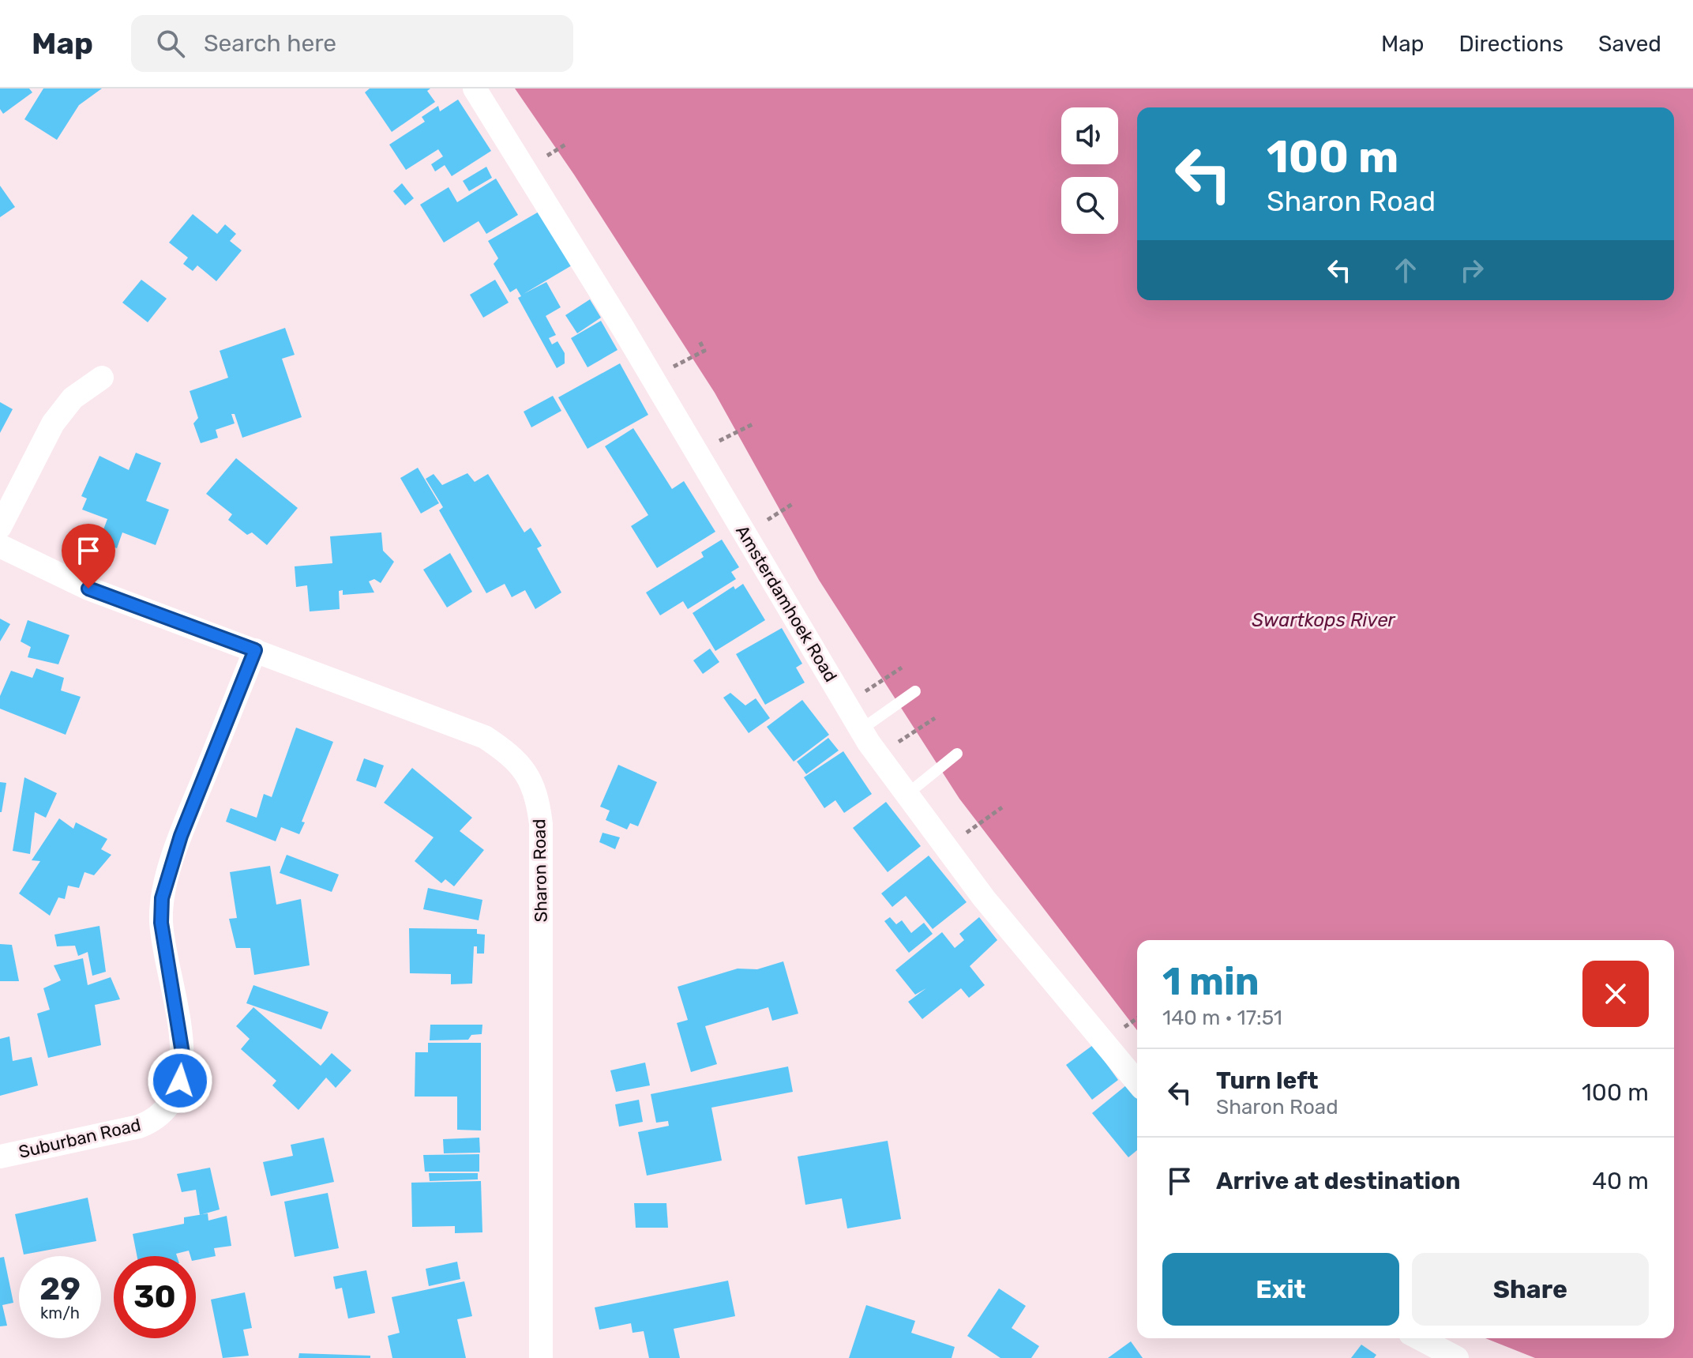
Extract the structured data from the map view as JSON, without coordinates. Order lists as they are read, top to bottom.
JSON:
{
  "streets": {
    "street": ["Amsterdamhoek Road", "Sharon Road", "Suburban Road"]
  },
  "crossings": [
    ["Sharon Road", "Suburban Road"]
  ],
  "water": ["Swartkops River"],
  "page": {
    "header": "Map",
    "search": "Search here",
    "nav": ["Map", "Directions", "Saved"],
    "turn": ["100 m", "Sharon Road"],
    "heading": ["1 min", "140 m · 17:51"],
    "list": [
      {
        "name": "Turn left",
        "note": "Sharon Road",
        "value": "100 m"
      },
      {
        "name": "Arrive at destination",
        "value": "40 m"
      }
    ],
    "buttons": ["Exit", "Share"],
    "speed": "29 km/h",
    "limit": "30"
  }
}
